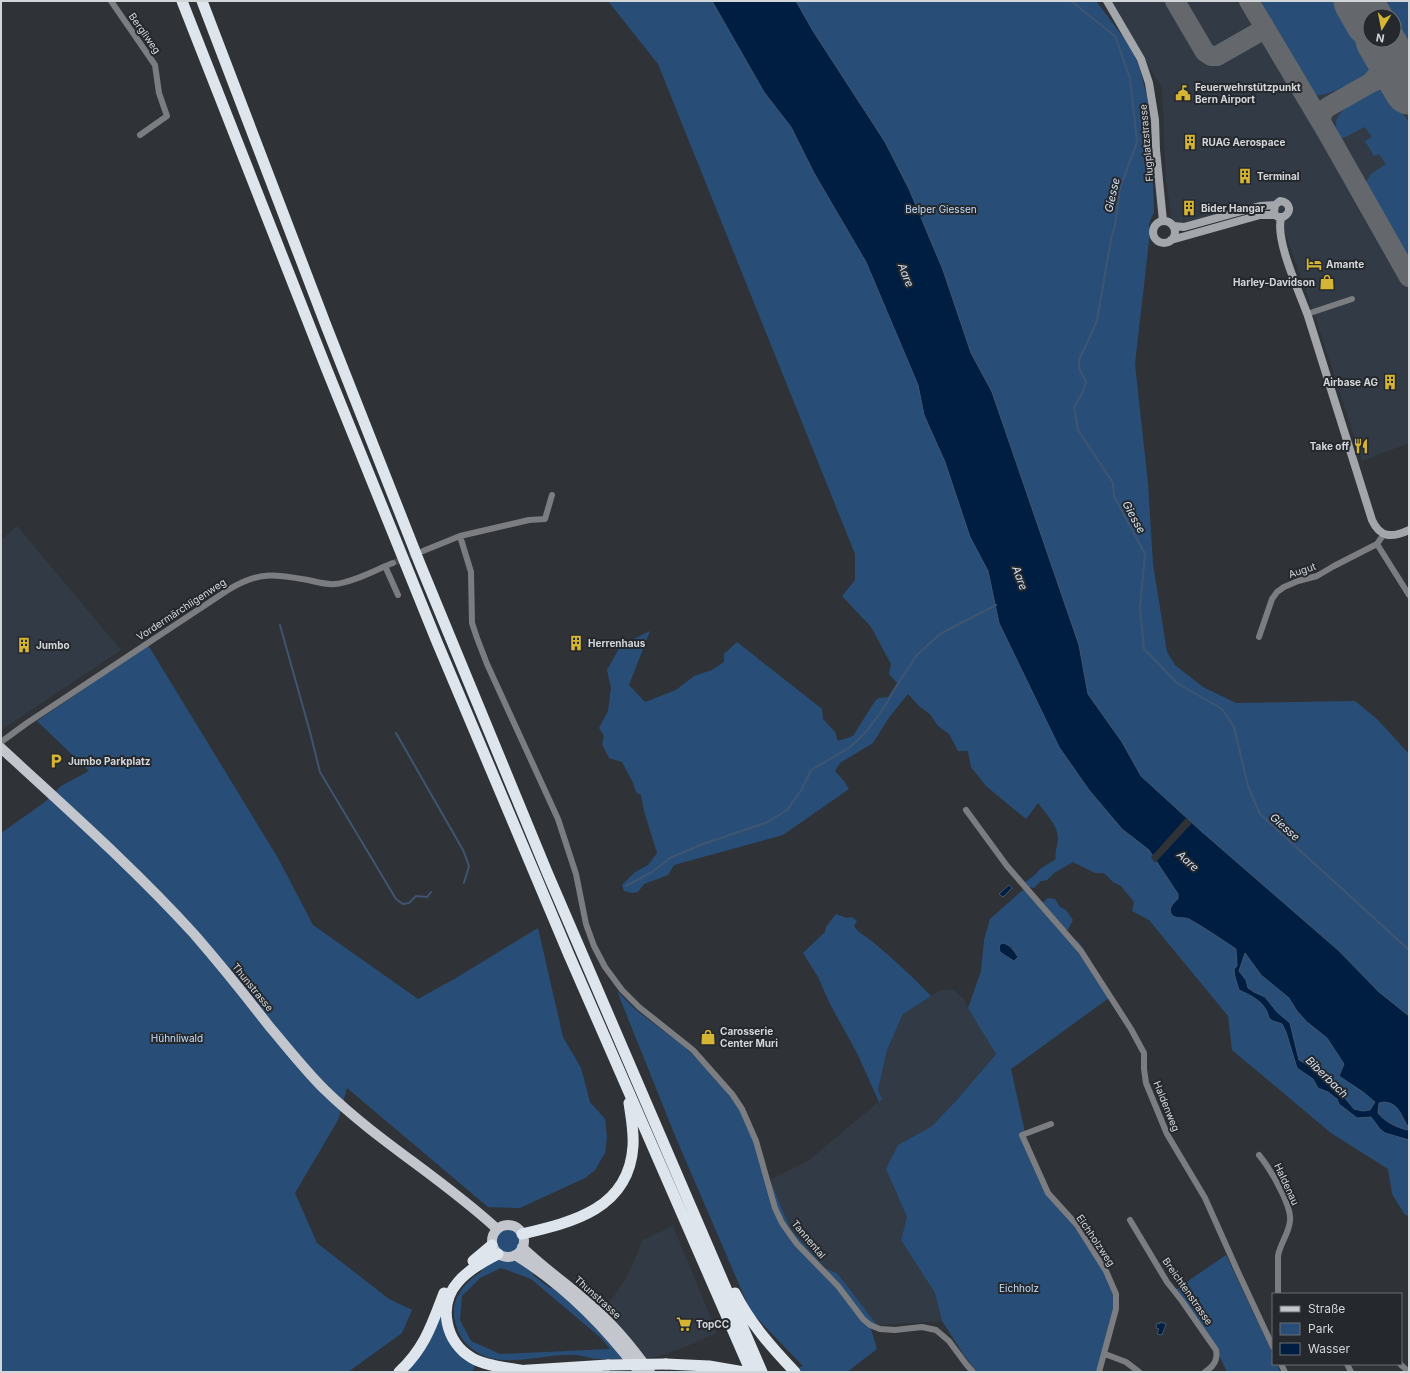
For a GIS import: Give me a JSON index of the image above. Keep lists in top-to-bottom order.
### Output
{
  "streets": {
    "main road": ["Thunstrasse"],
    "street": [
      "Bergliweg",
      "Flugplatzstrasse",
      "Augut",
      "Vordermärchligenweg",
      "Haldenweg",
      "Haldenau",
      "Tannental",
      "Eichholzweg",
      "Breichtenstrasse"
    ]
  },
  "water": ["Giesse", "Aare", "Biberbach"],
  "parks": ["Belper Giessen", "Hühnliwald", "Eichholz"],
  "places": {
    "public building": ["Feuerwehrstützpunkt Bern Airport"],
    "building": [
      "RUAG Aerospace",
      "Terminal",
      "Bider Hangar",
      "Airbase AG",
      "Herrenhaus",
      "Jumbo"
    ],
    "hotel": ["Amante"],
    "shop": ["Harley-Davidson", "Carosserie Center Muri"],
    "restaurant": ["Take off"],
    "parking": ["Jumbo Parkplatz"],
    "supermarket": ["TopCC"]
  },
  "legend": ["Straße", "Park", "Wasser"],
  "north": "bottom"
}
